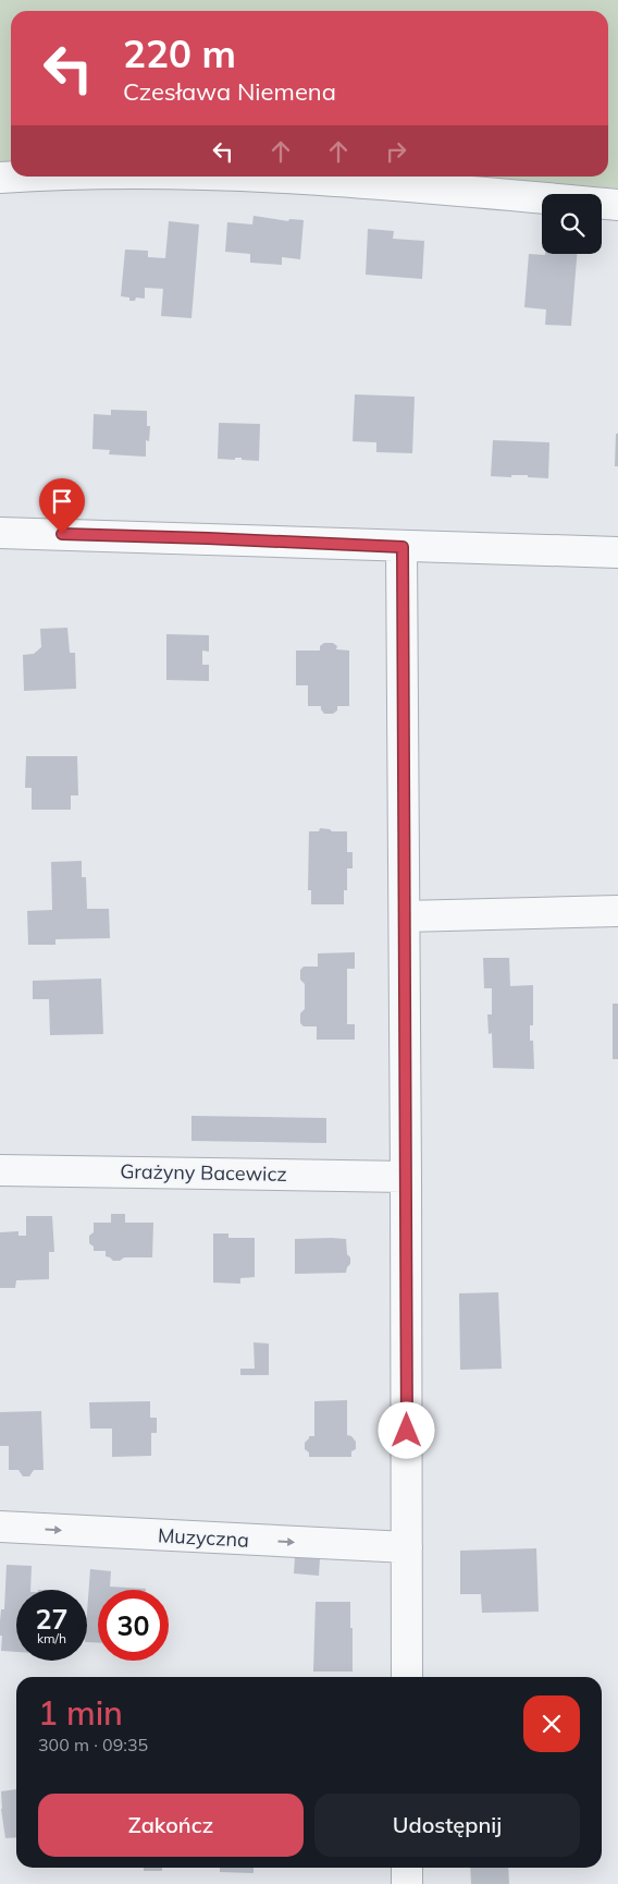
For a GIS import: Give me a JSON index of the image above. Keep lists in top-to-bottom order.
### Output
{
  "streets": {
    "street": ["Grażyny Bacewicz", "Muzyczna"]
  },
  "one_way": ["Muzyczna"],
  "page": {
    "turn": ["220 m", "Czesława Niemena"],
    "speed": "27 km/h",
    "limit": "30",
    "heading": ["1 min", "300 m · 09:35"],
    "buttons": ["Zakończ", "Udostępnij"]
  }
}
